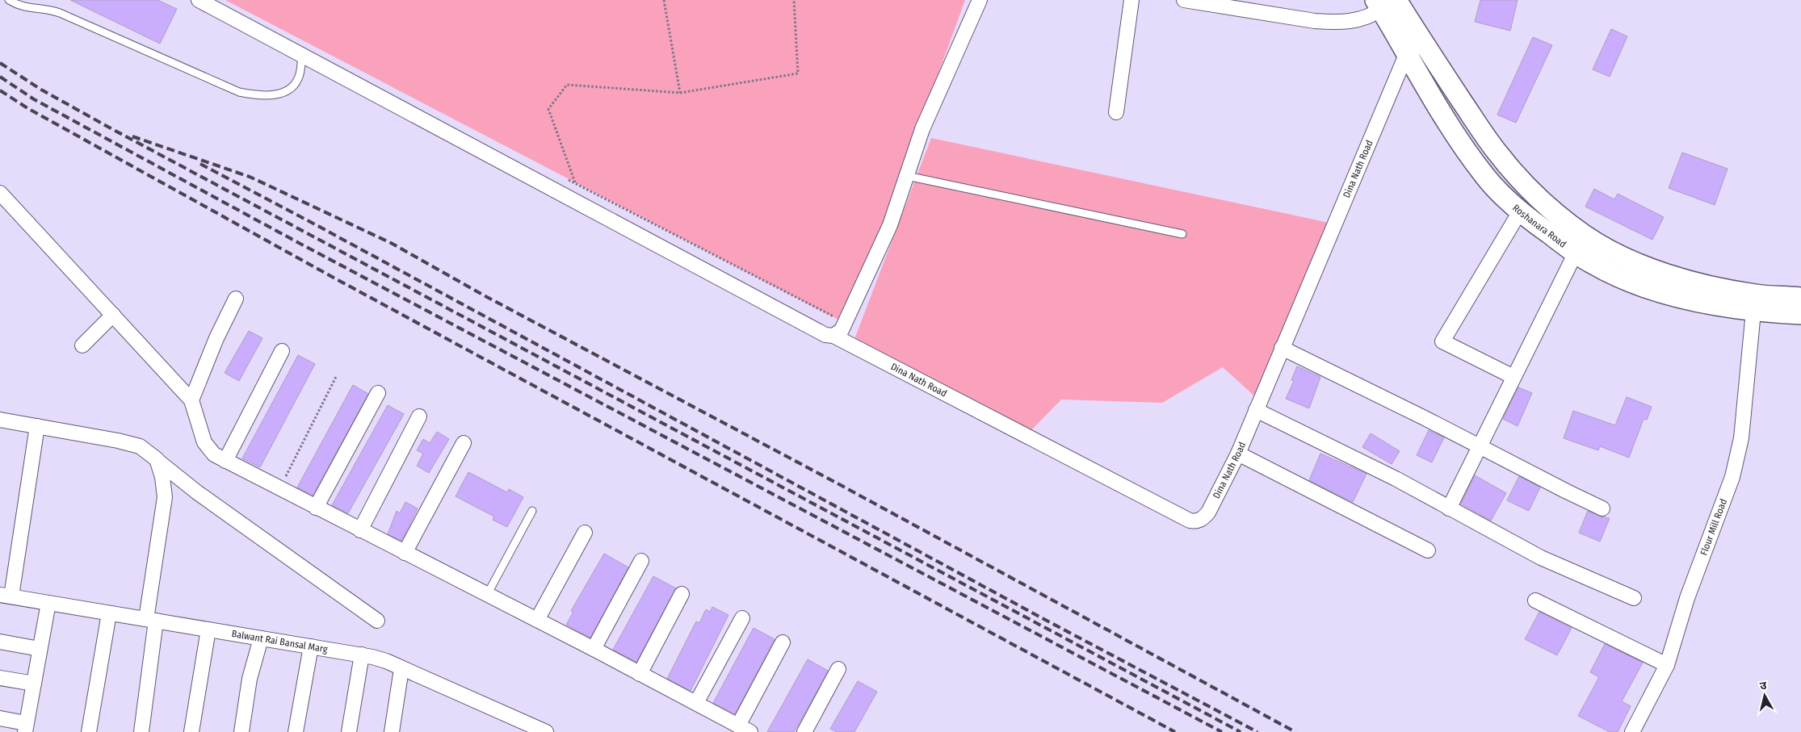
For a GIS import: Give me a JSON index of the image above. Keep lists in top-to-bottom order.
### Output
{
  "streets": {
    "street": [
      "Dina Nath Road",
      "Roshanara Road",
      "Flour Mill Road",
      "Balwant Rai Bansal Marg"
    ]
  },
  "crossings": [
    ["Dina Nath Road", "Roshanara Road"],
    ["Roshanara Road", "Flour Mill Road"]
  ],
  "north": "top"
}
